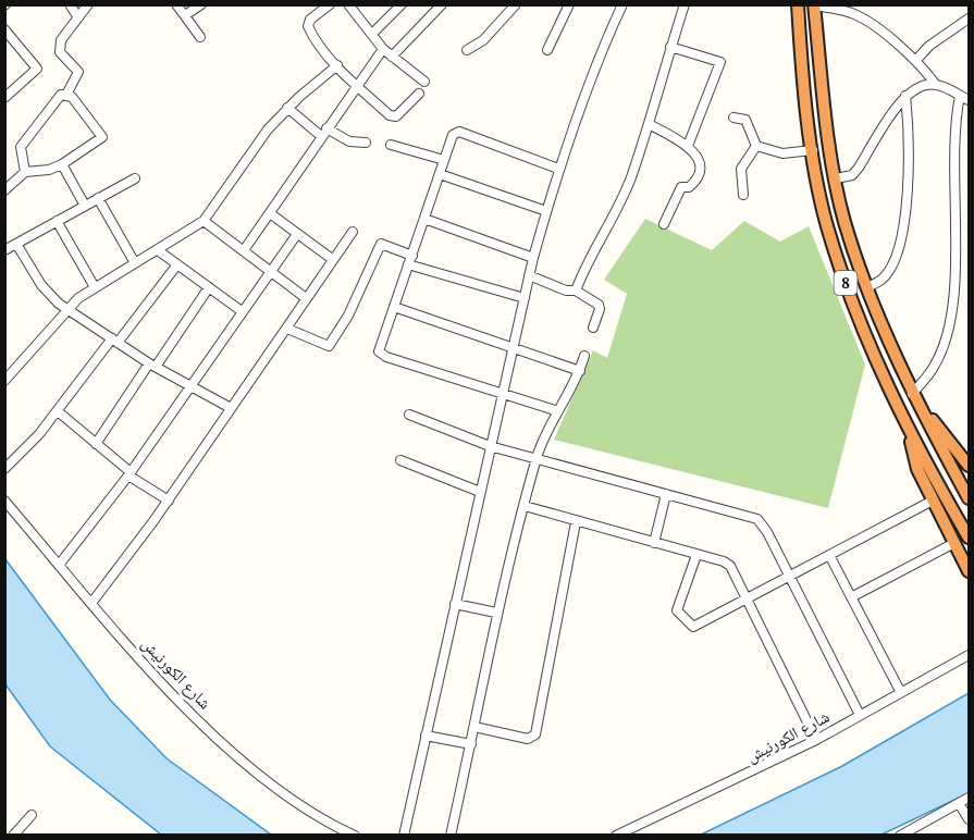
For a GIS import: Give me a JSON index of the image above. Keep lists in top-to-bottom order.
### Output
{
  "streets": {
    "highway": ["8"],
    "street": ["شارع الكورنيش"]
  }
}
